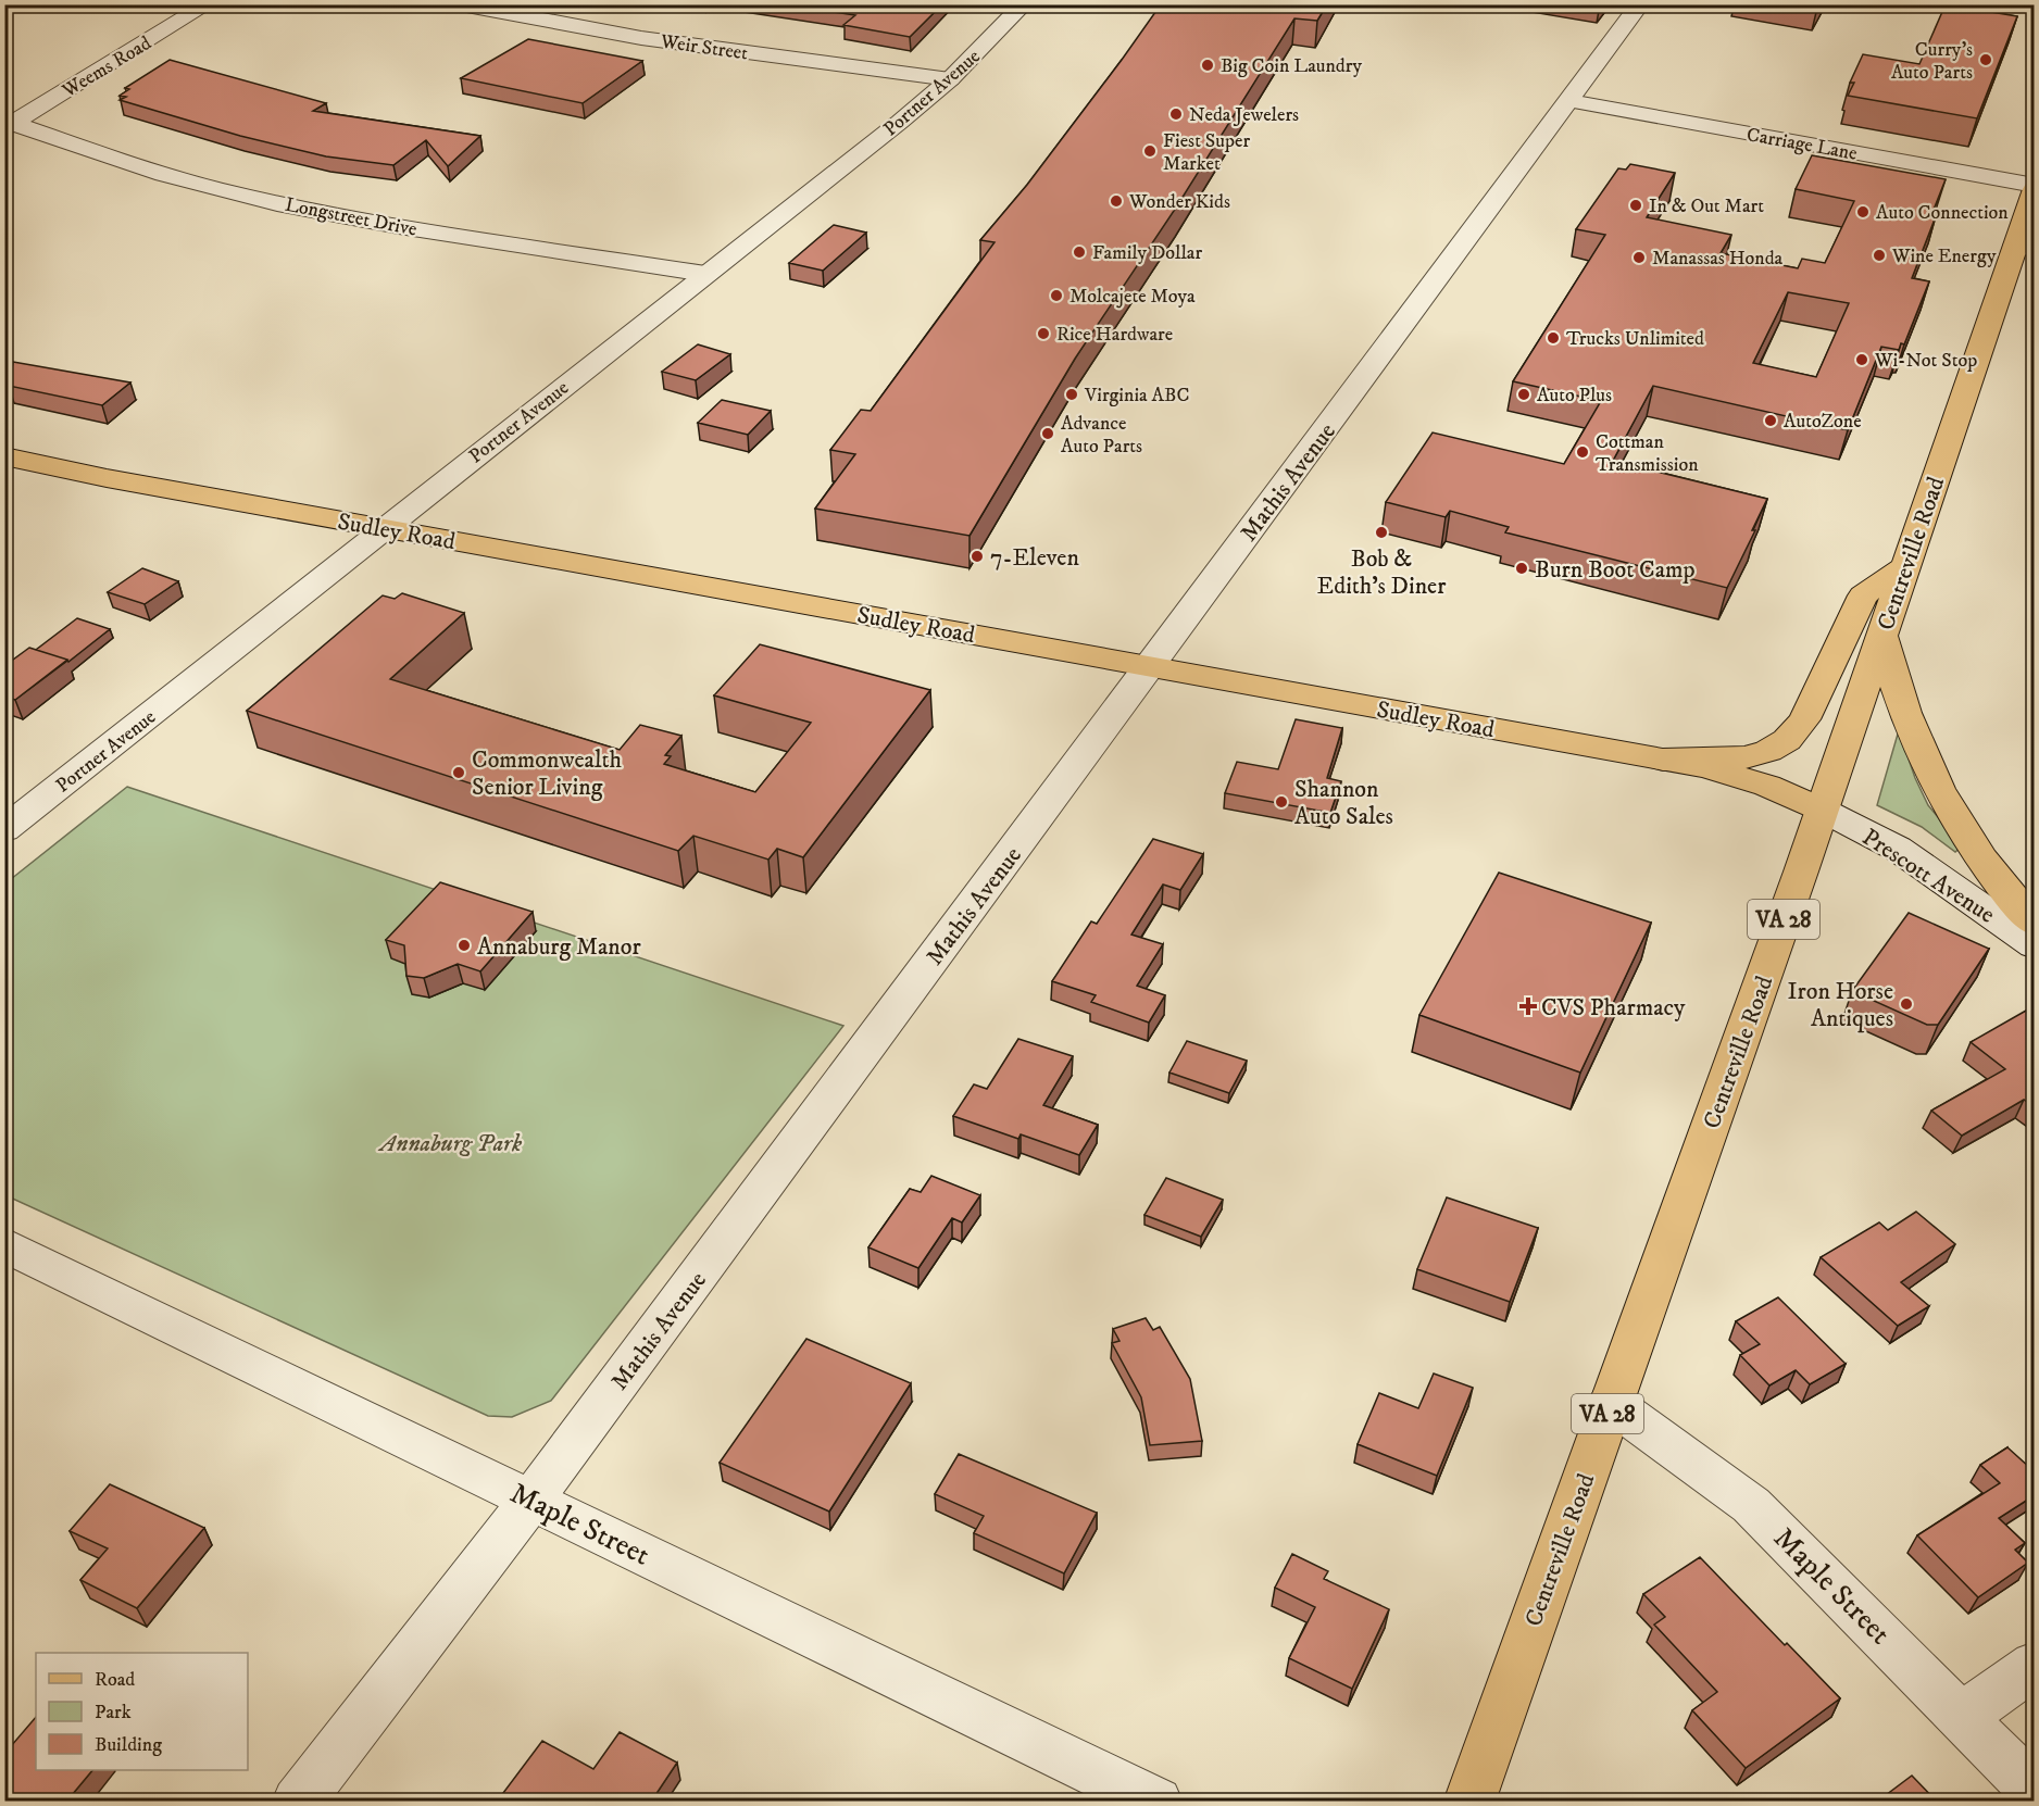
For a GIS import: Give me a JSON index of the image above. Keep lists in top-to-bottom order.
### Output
{
  "streets": {
    "main road": ["Sudley Road", "Centreville Road", "VA 28"],
    "street": [
      "Weir Street",
      "Weems Road",
      "Portner Avenue",
      "Carriage Lane",
      "Longstreet Drive",
      "Mathis Avenue",
      "Prescott Avenue",
      "Maple Street"
    ]
  },
  "crossings": [
    ["Weir Street", "Portner Avenue"],
    ["Weems Road", "Longstreet Drive"],
    ["Portner Avenue", "Longstreet Drive"],
    ["Portner Avenue", "Sudley Road"],
    ["Carriage Lane", "Mathis Avenue"],
    ["Carriage Lane", "Centreville Road"],
    ["Mathis Avenue", "Sudley Road"],
    ["Mathis Avenue", "Maple Street"],
    ["Sudley Road", "Centreville Road"],
    ["Sudley Road", "Prescott Avenue"],
    ["Centreville Road", "Prescott Avenue"],
    ["Centreville Road", "Maple Street"]
  ],
  "parks": ["Annaburg Park"],
  "places": {
    "other": [
      "Curry's Auto Parts",
      "Big Coin Laundry",
      "Neda Jewelers",
      "Fiest Super Market",
      "Wonder Kids",
      "In & Out Mart",
      "Auto Connection",
      "Family Dollar",
      "Wine Energy",
      "Manassas Honda",
      "Molcajete Moya",
      "Rice Hardware",
      "Trucks Unlimited",
      "Wi-Not Stop",
      "Virginia ABC",
      "Auto Plus",
      "AutoZone",
      "Advance Auto Parts",
      "Cottman Transmission",
      "Bob & Edith's Diner",
      "7-Eleven",
      "Burn Boot Camp",
      "Commonwealth Senior Living",
      "Shannon Auto Sales",
      "Annaburg Manor",
      "Iron Horse Antiques"
    ],
    "health": ["CVS Pharmacy"]
  },
  "legend": ["Road", "Park", "Building"]
}
